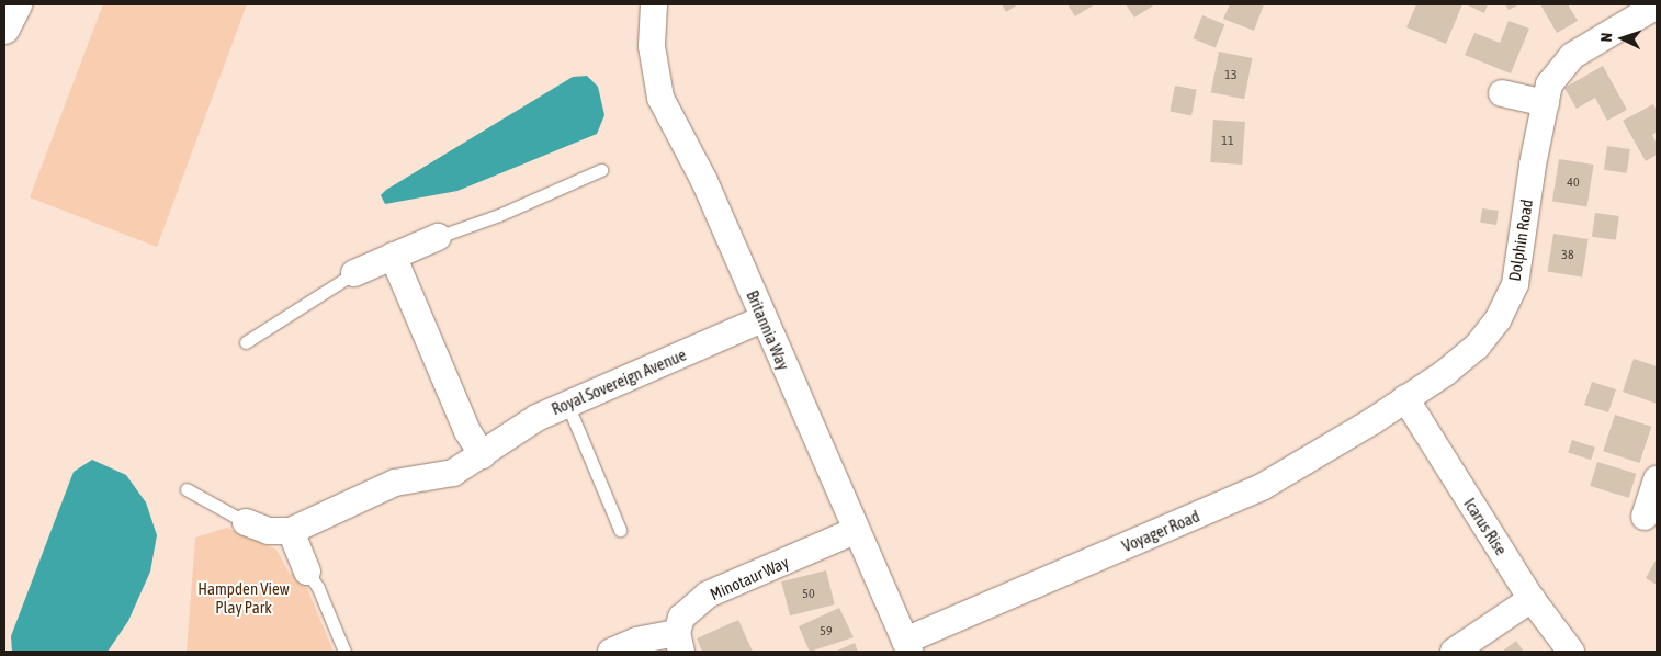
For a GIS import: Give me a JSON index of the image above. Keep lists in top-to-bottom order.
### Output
{
  "streets": {
    "street": [
      "Dolphin Road",
      "Britannia Way",
      "Royal Sovereign Avenue",
      "Icarus Rise",
      "Voyager Road",
      "Minotaur Way"
    ]
  },
  "crossings": [
    ["Dolphin Road", "Icarus Rise"],
    ["Dolphin Road", "Voyager Road"],
    ["Britannia Way", "Royal Sovereign Avenue"],
    ["Britannia Way", "Voyager Road"],
    ["Britannia Way", "Minotaur Way"],
    ["Icarus Rise", "Voyager Road"]
  ],
  "parks": ["Hampden View Play Park"],
  "house_numbers": [
    "13",
    "11",
    "40",
    "38",
    "50",
    "59"
  ],
  "north": "left"
}
